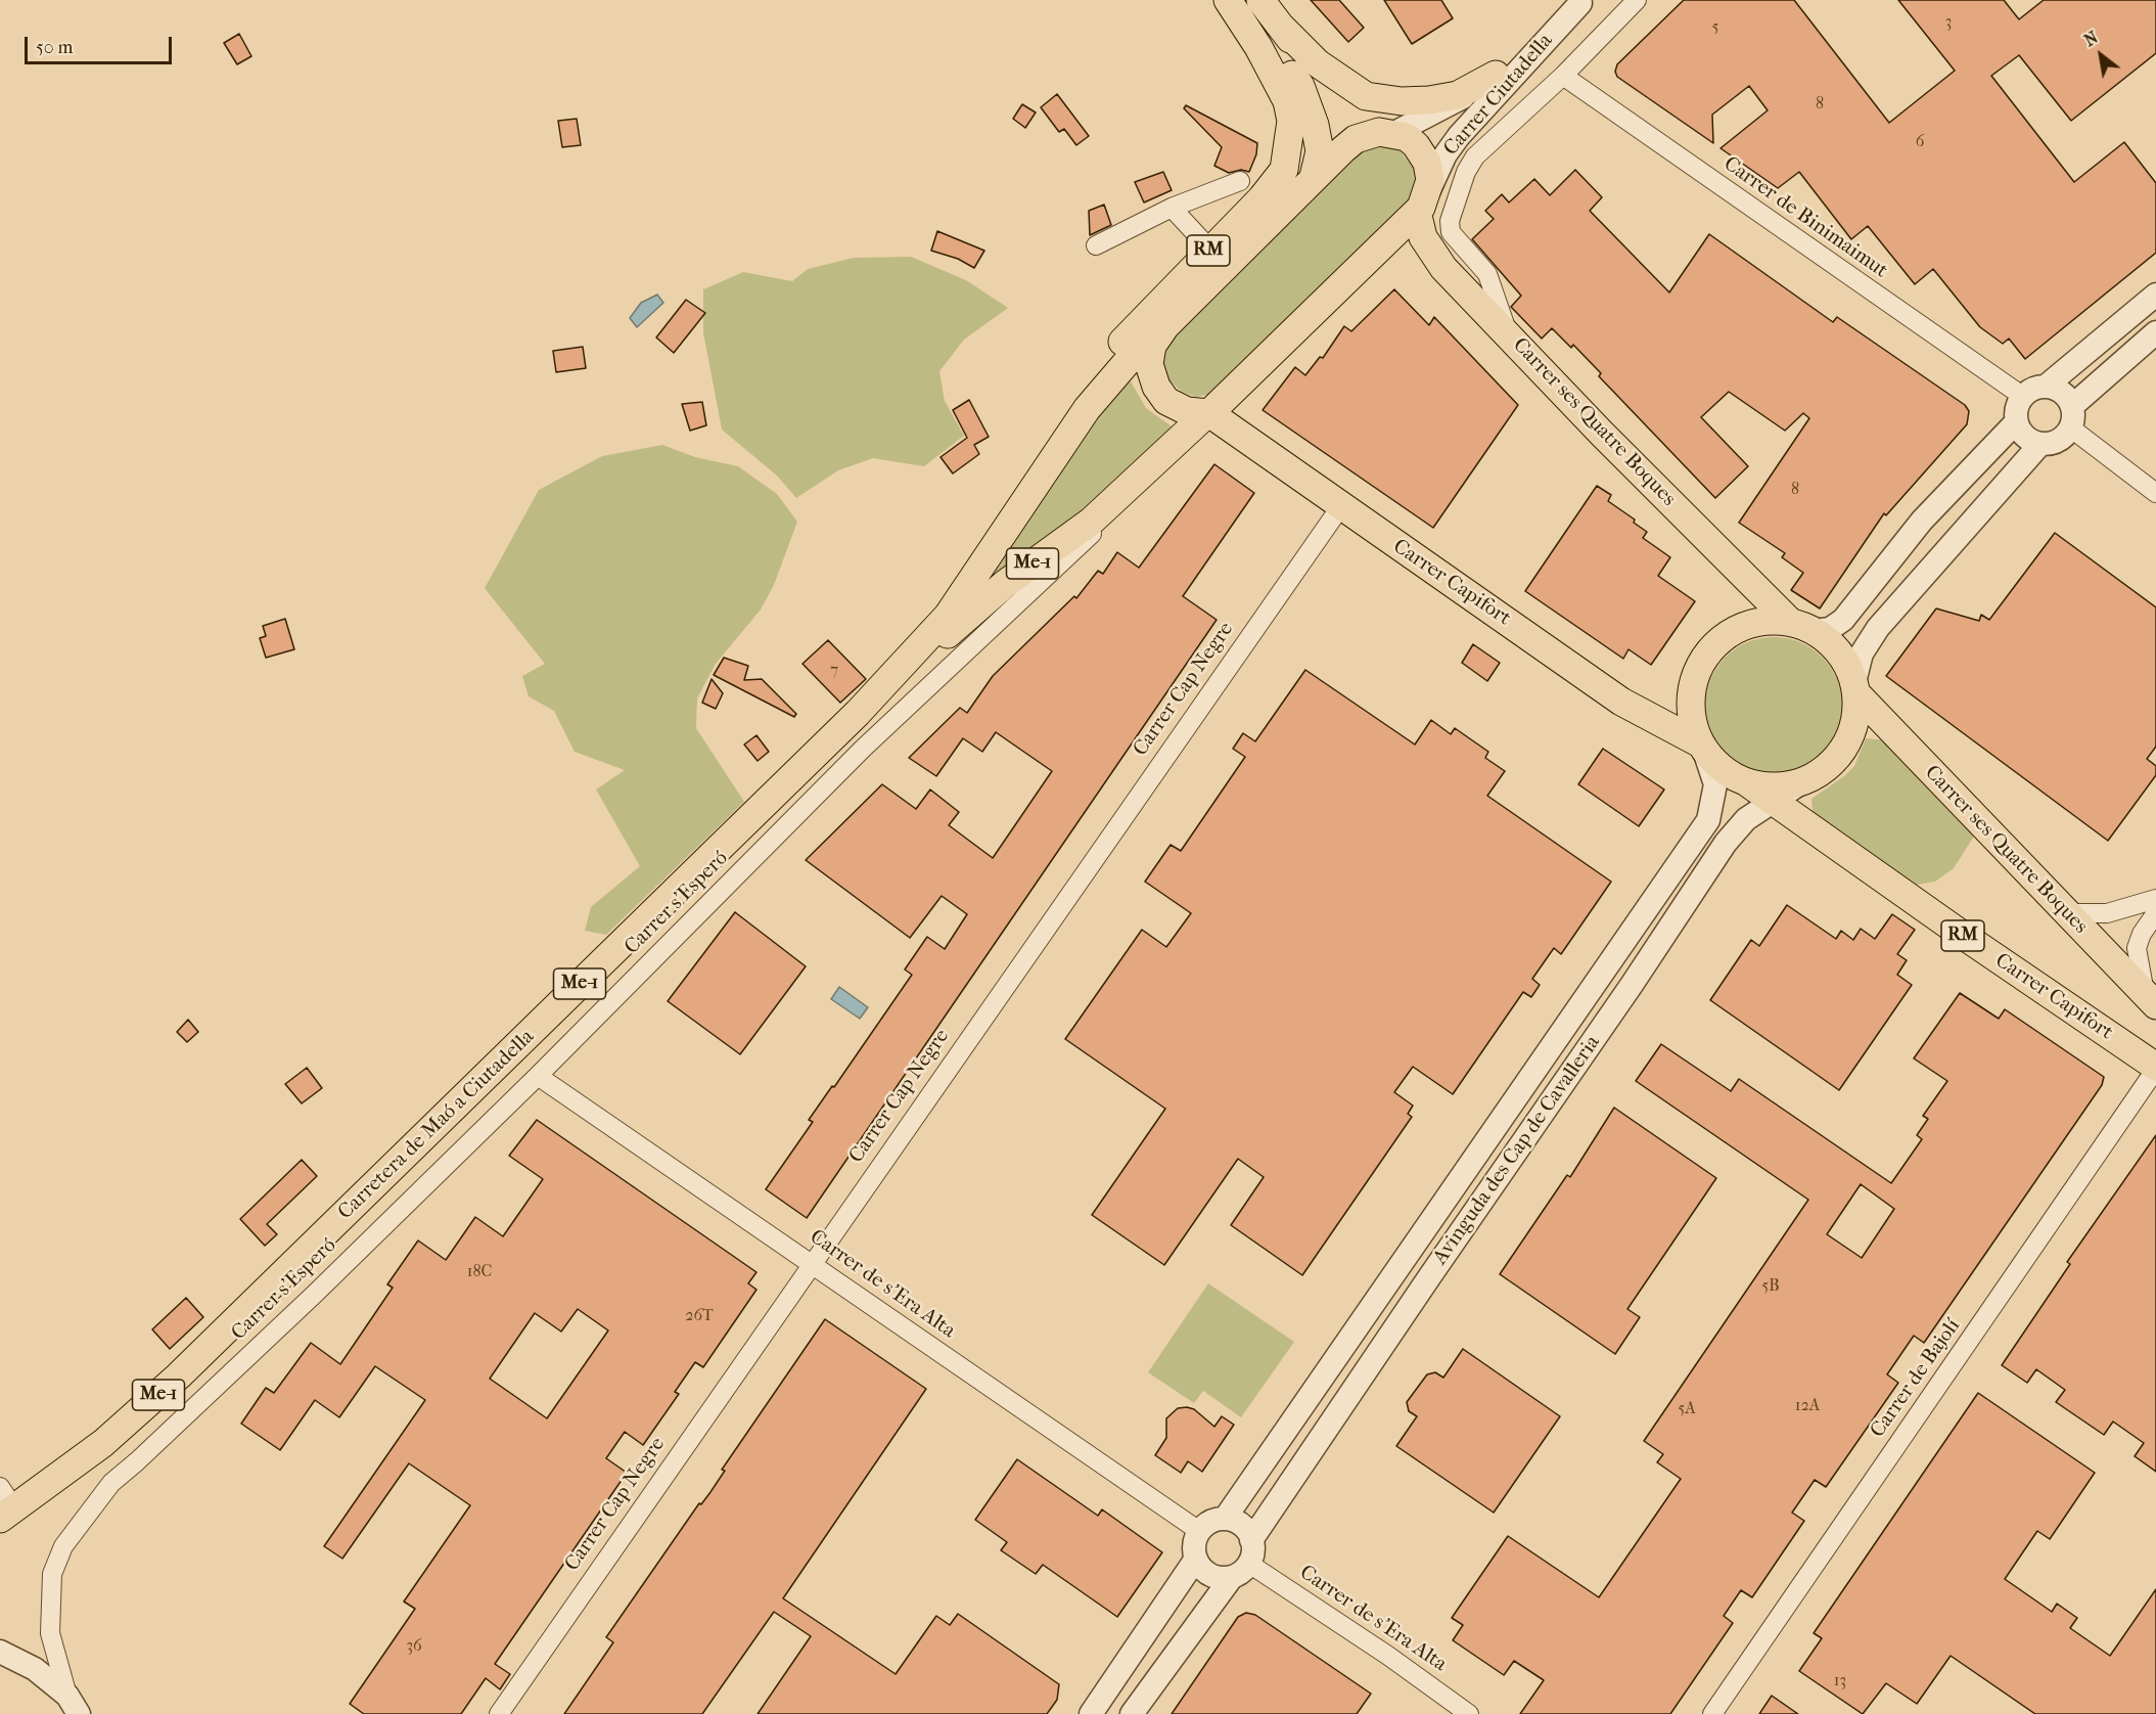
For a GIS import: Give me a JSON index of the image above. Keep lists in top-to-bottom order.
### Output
{
  "streets": {
    "main road": [
      "RM",
      "Carrer ses Quatre Boques",
      "Me-1",
      "Carrer Capifort",
      "Carretera de Maó a Ciutadella"
    ],
    "street": [
      "Carrer Ciutadella",
      "Carrer de Binimaimut",
      "Carrer Cap Negre",
      "Carrer s'Esperó",
      "Avinguda des Cap de Cavalleria",
      "Carrer de s'Era Alta",
      "Carrer de Bajolí"
    ]
  },
  "crossings": [
    ["Carrer Ciutadella", "RM"],
    ["Carrer Ciutadella", "Carrer ses Quatre Boques"],
    ["Carrer Ciutadella", "Carretera de Maó a Ciutadella"],
    ["RM", "Carrer ses Quatre Boques"],
    ["RM", "Carrer Capifort"],
    ["RM", "Carretera de Maó a Ciutadella"],
    ["RM", "Avinguda des Cap de Cavalleria"],
    ["Carrer ses Quatre Boques", "Carrer Capifort"],
    ["Carrer ses Quatre Boques", "Carretera de Maó a Ciutadella"],
    ["Carrer ses Quatre Boques", "Avinguda des Cap de Cavalleria"],
    ["Carrer Capifort", "Carrer Cap Negre"],
    ["Carrer Capifort", "Carretera de Maó a Ciutadella"],
    ["Carrer Capifort", "Avinguda des Cap de Cavalleria"],
    ["Carrer Capifort", "Carrer de Bajolí"],
    ["Carrer Cap Negre", "Carrer de s'Era Alta"],
    ["Carrer s'Esperó", "Carretera de Maó a Ciutadella"],
    ["Carrer s'Esperó", "Carrer de s'Era Alta"],
    ["Avinguda des Cap de Cavalleria", "Carrer de s'Era Alta"]
  ],
  "house_numbers": [
    "3",
    "5",
    "8",
    "6",
    "8",
    "7",
    "18C",
    "5B",
    "26T",
    "12A",
    "5A",
    "36",
    "13"
  ],
  "scale_bar": "50 m",
  "north": "top left"
}
